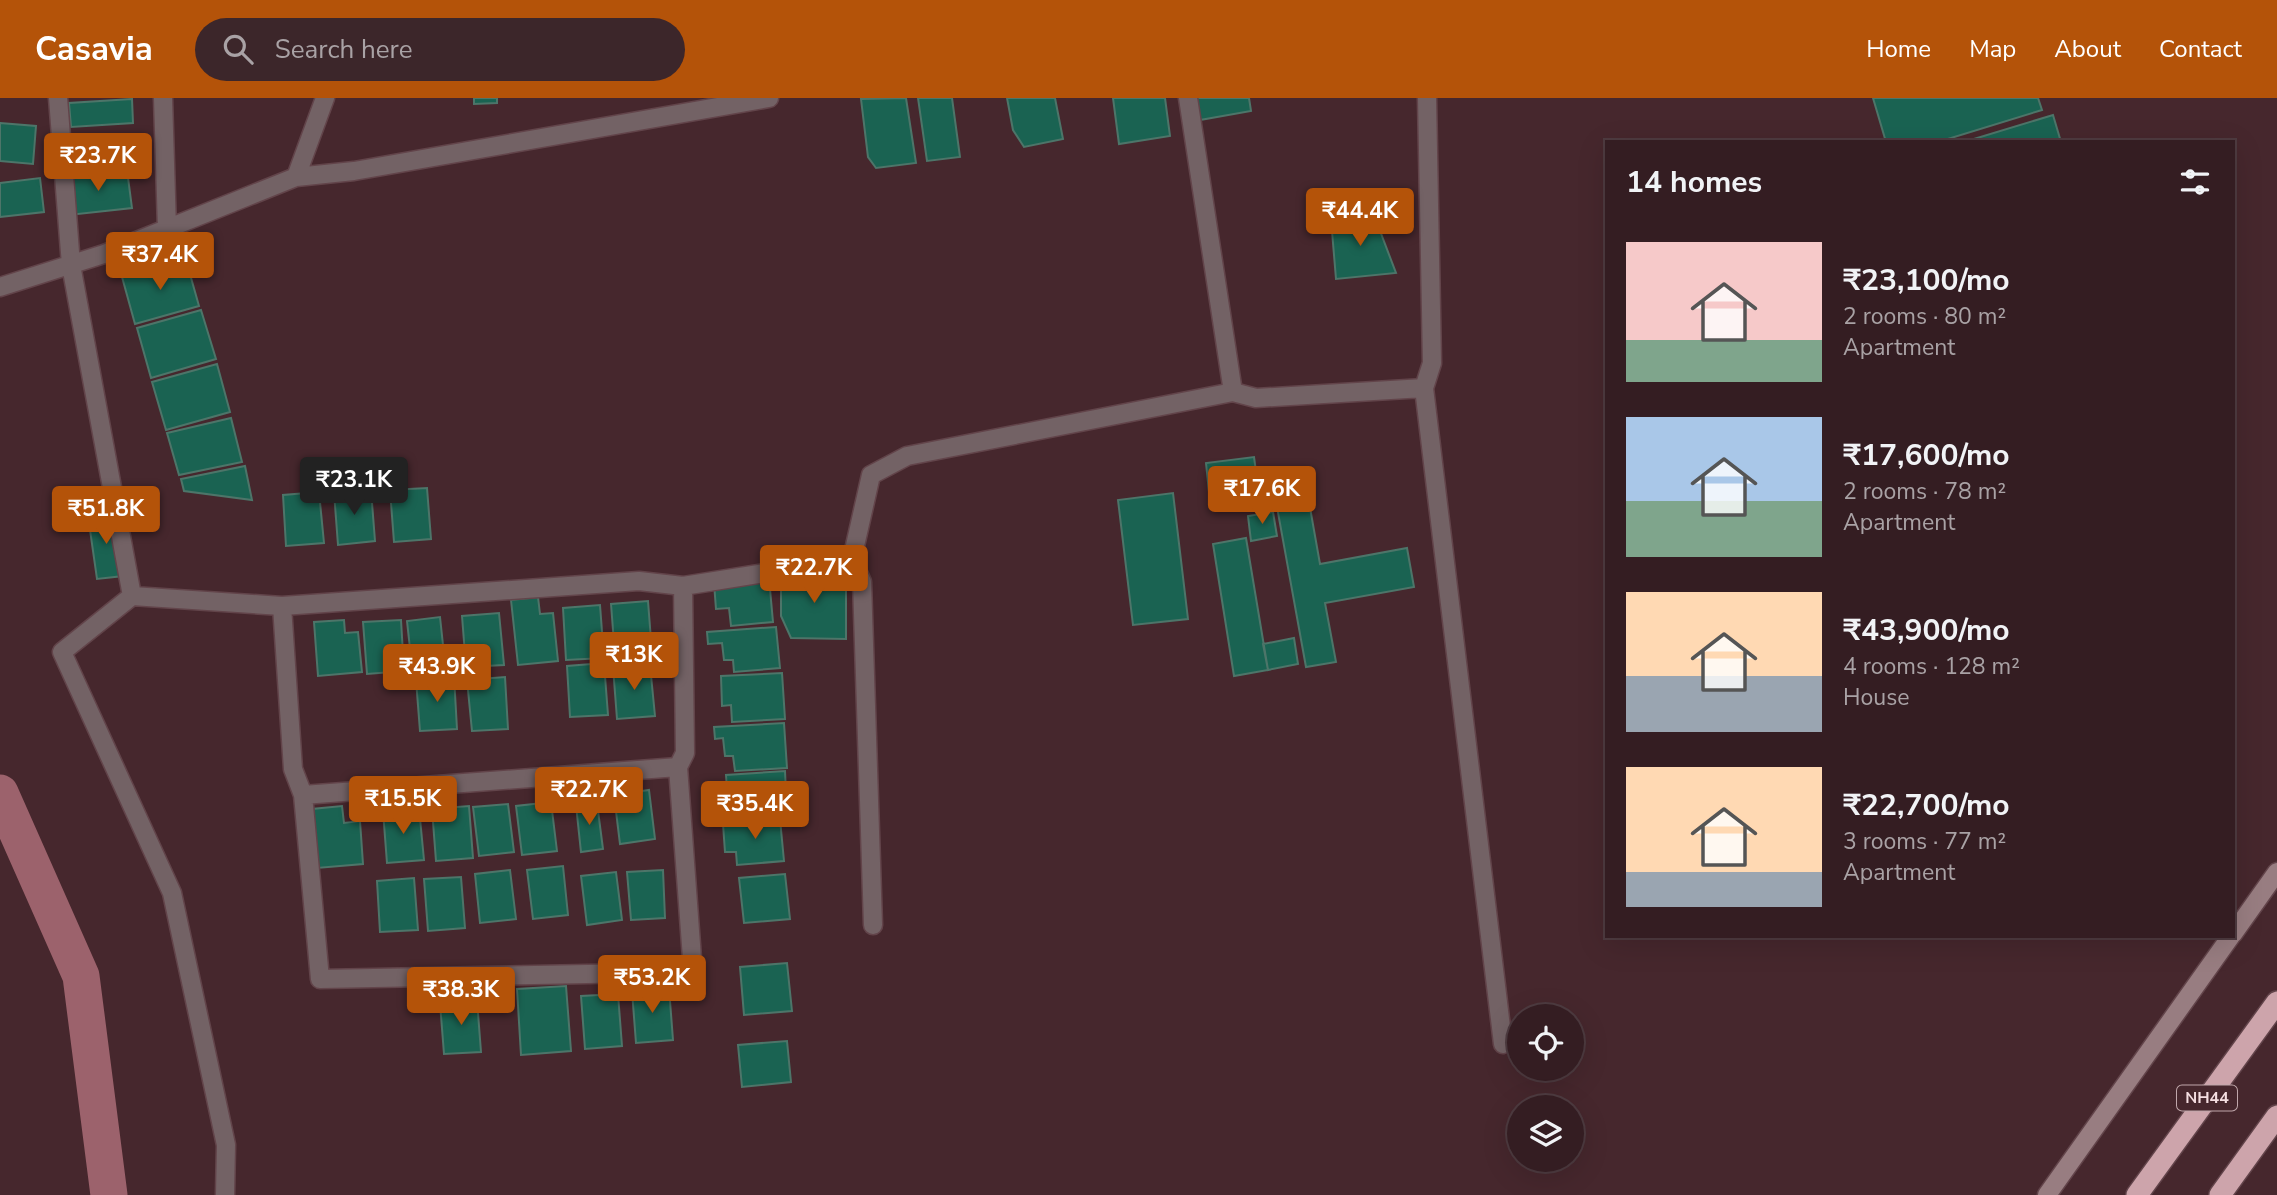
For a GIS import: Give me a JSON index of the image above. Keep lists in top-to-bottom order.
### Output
{
  "streets": {
    "highway": ["NH44"]
  },
  "page": {
    "header": "Casavia",
    "search": "Search here",
    "nav": [
      "Home",
      "Map",
      "About",
      "Contact"
    ],
    "price": [
      "₹23.7K",
      "₹44.4K",
      "₹37.4K",
      "₹23.1K",
      "₹17.6K",
      "₹51.8K",
      "₹22.7K",
      "₹13K",
      "₹43.9K",
      "₹22.7K",
      "₹15.5K",
      "₹35.4K",
      "₹53.2K",
      "₹38.3K"
    ],
    "heading": "14 homes",
    "list": [
      {
        "name": "₹23,100/mo",
        "note": "2 rooms · 80 m² · Apartment"
      },
      {
        "name": "₹17,600/mo",
        "note": "2 rooms · 78 m² · Apartment"
      },
      {
        "name": "₹43,900/mo",
        "note": "4 rooms · 128 m² · House"
      },
      {
        "name": "₹22,700/mo",
        "note": "3 rooms · 77 m² · Apartment"
      }
    ]
  }
}
